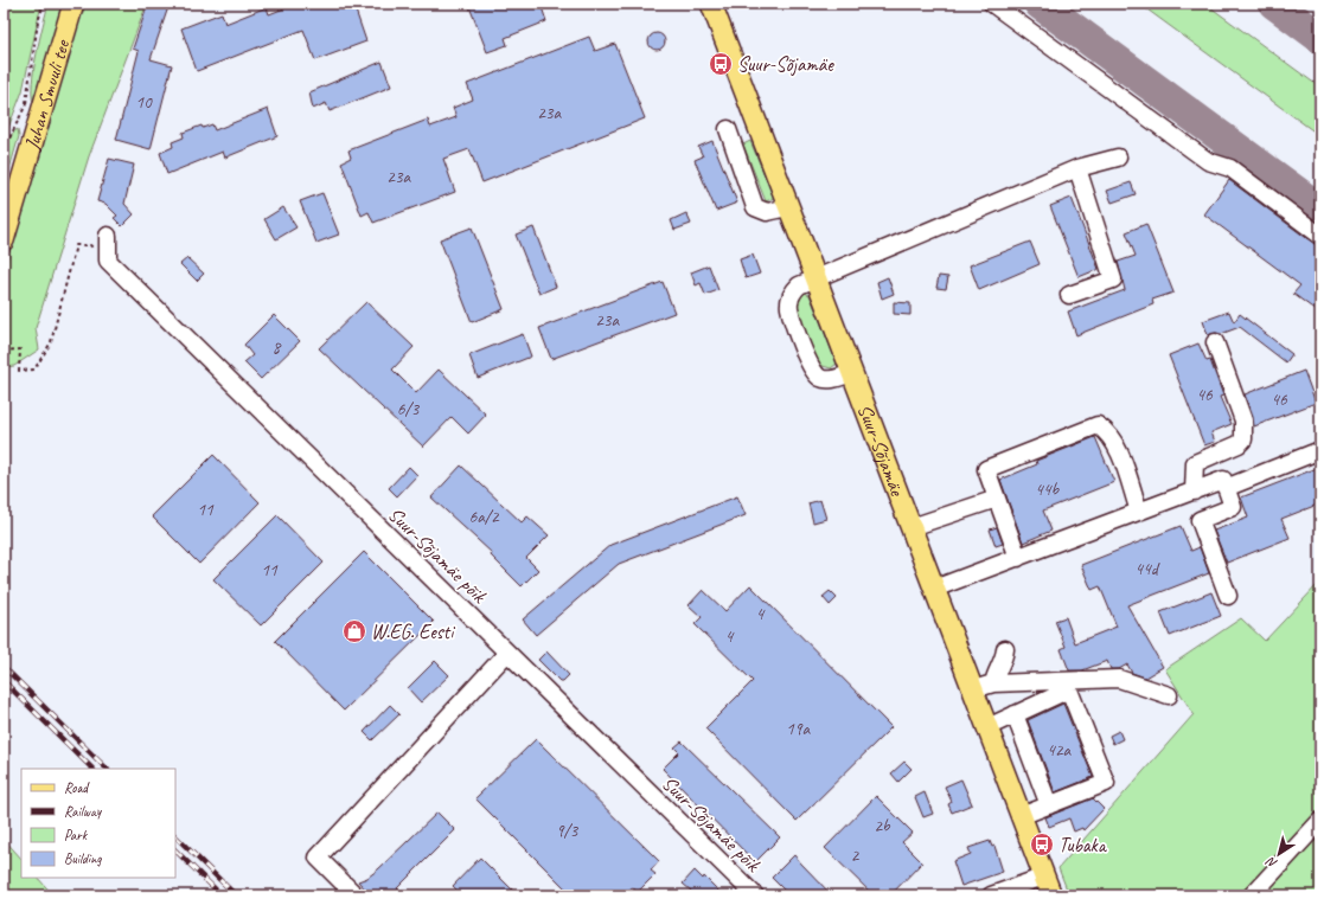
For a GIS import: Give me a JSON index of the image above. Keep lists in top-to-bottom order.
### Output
{
  "streets": {
    "main road": ["Juhan Smuuli tee", "Suur-Sõjamäe"],
    "street": ["Suur-Sõjamäe põik"]
  },
  "places": {
    "bus stop": ["Suur-Sõjamäe", "Tubaka"],
    "shop": ["W.EG. Eesti"]
  },
  "house_numbers": [
    "10",
    "23a",
    "23a",
    "23a",
    "8",
    "46",
    "46",
    "6/3",
    "44b",
    "11",
    "6a/2",
    "44d",
    "11",
    "4",
    "4",
    "19a",
    "42a",
    "2b",
    "9/3",
    "2"
  ],
  "legend": [
    "Road",
    "Railway",
    "Park",
    "Building"
  ],
  "north": "bottom left"
}
